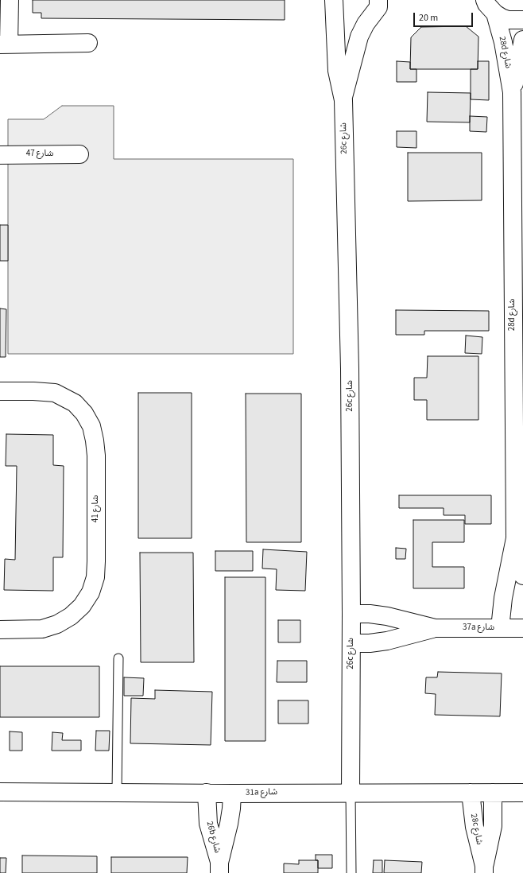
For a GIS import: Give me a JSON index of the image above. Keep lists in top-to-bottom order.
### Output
{
  "streets": {
    "street": [
      "28d شارع",
      "26c شارع",
      "شارع 47",
      "شارع 41",
      "37a شارع",
      "31a شارع",
      "28c شارع",
      "26b شارع"
    ]
  },
  "crossings": [
    ["26c شارع", "31a شارع"],
    ["31a شارع", "28c شارع"],
    ["31a شارع", "26b شارع"]
  ],
  "scale_bar": "20 m"
}
